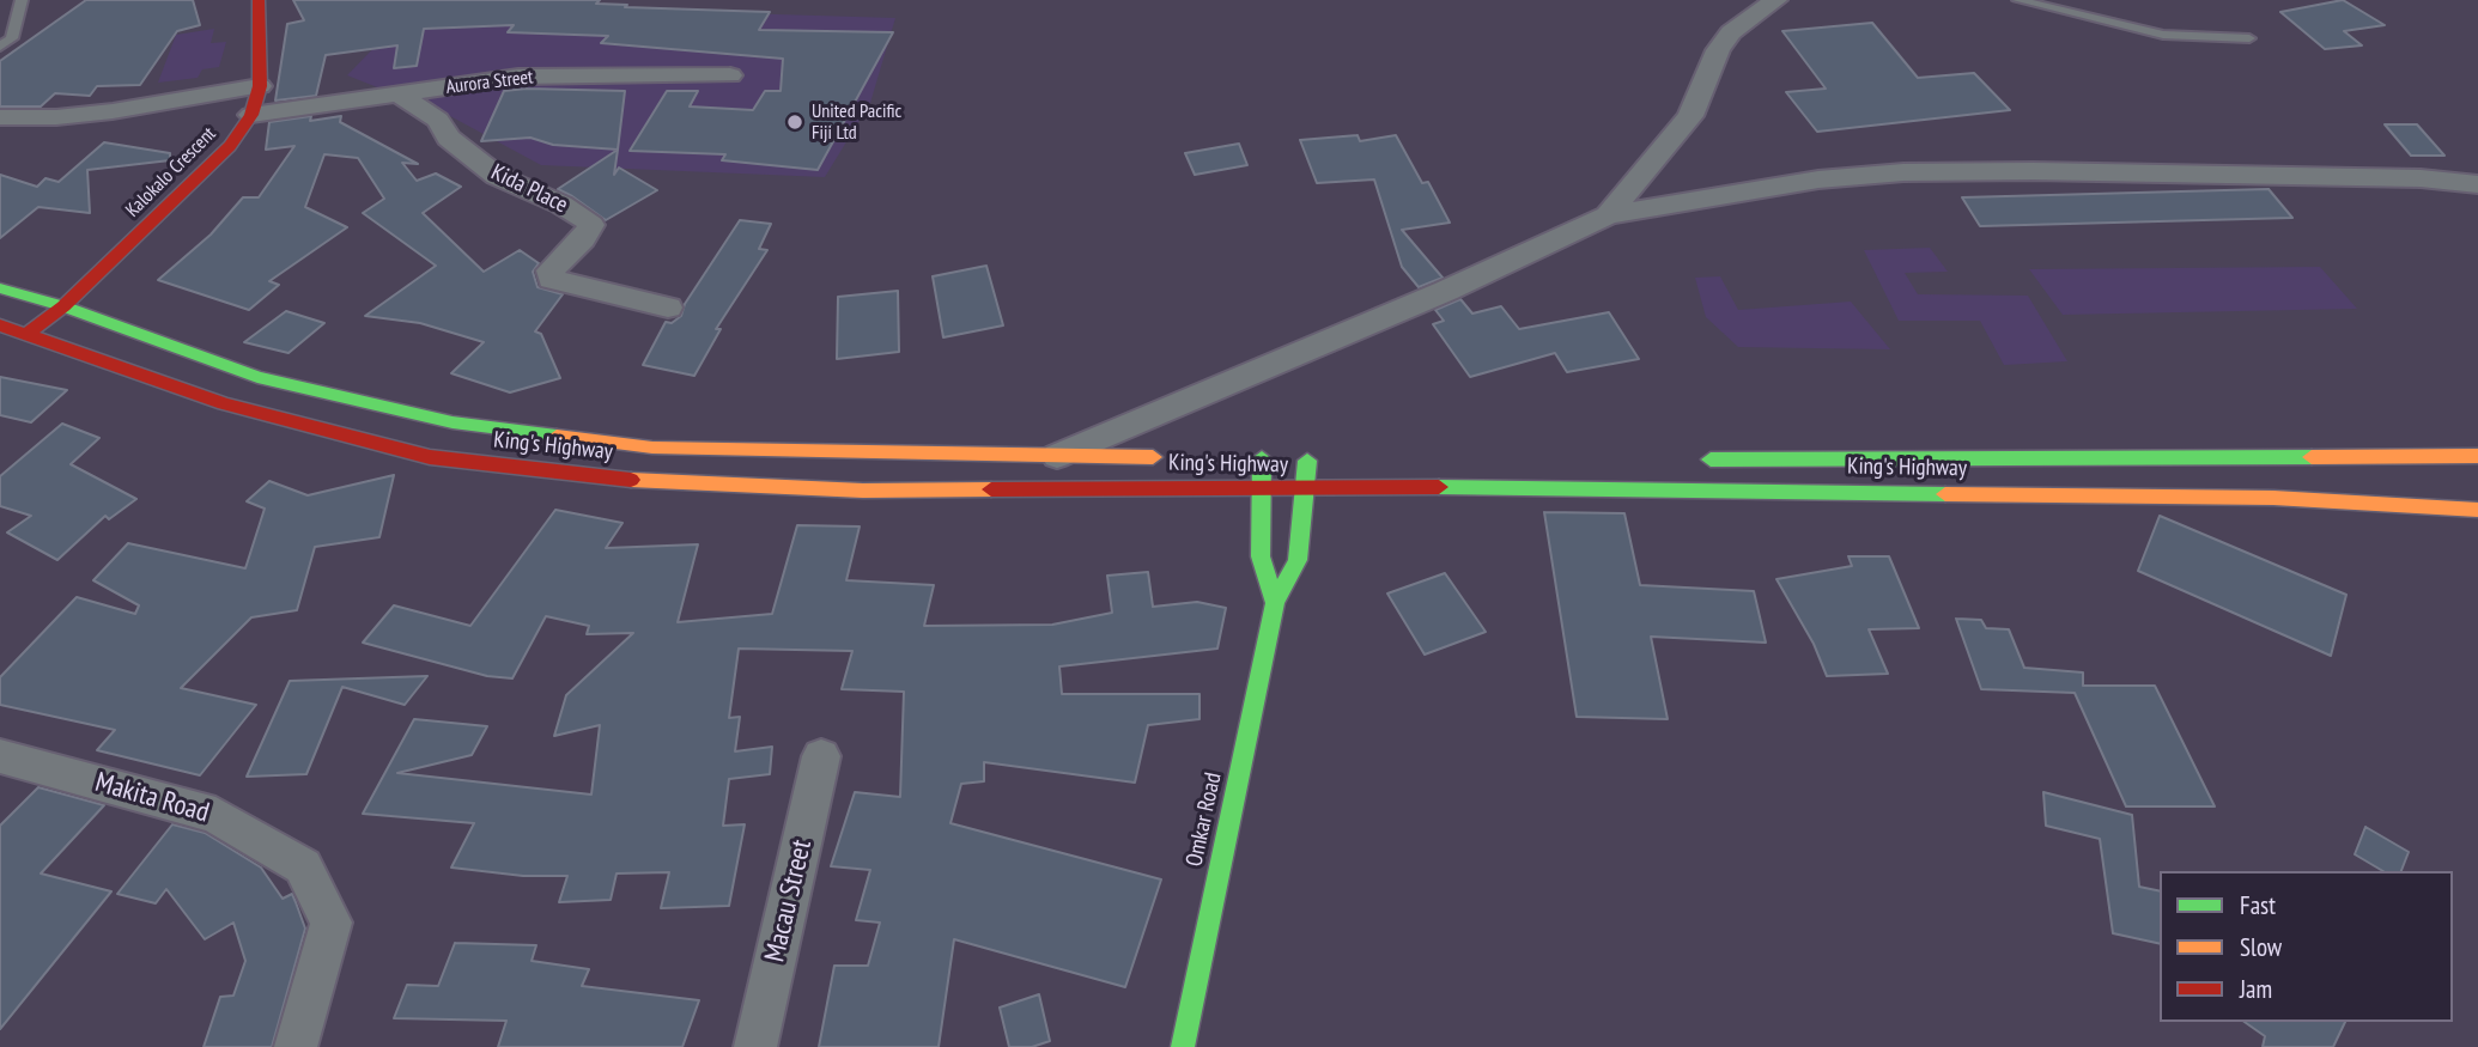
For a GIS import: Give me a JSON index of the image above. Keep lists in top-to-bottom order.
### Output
{
  "streets": {
    "main road": ["Kalokalo Crescent", "King's Highway", "Omkar Road"],
    "street": [
      "Aurora Street",
      "Kida Place",
      "Makita Road",
      "Macau Street"
    ]
  },
  "crossings": [
    ["Aurora Street", "Kalokalo Crescent"],
    ["Aurora Street", "Kida Place"],
    ["Kalokalo Crescent", "King's Highway"],
    ["King's Highway", "Omkar Road"]
  ],
  "places": ["United Pacific Fiji Ltd"],
  "legend": ["Fast", "Slow", "Jam"]
}
